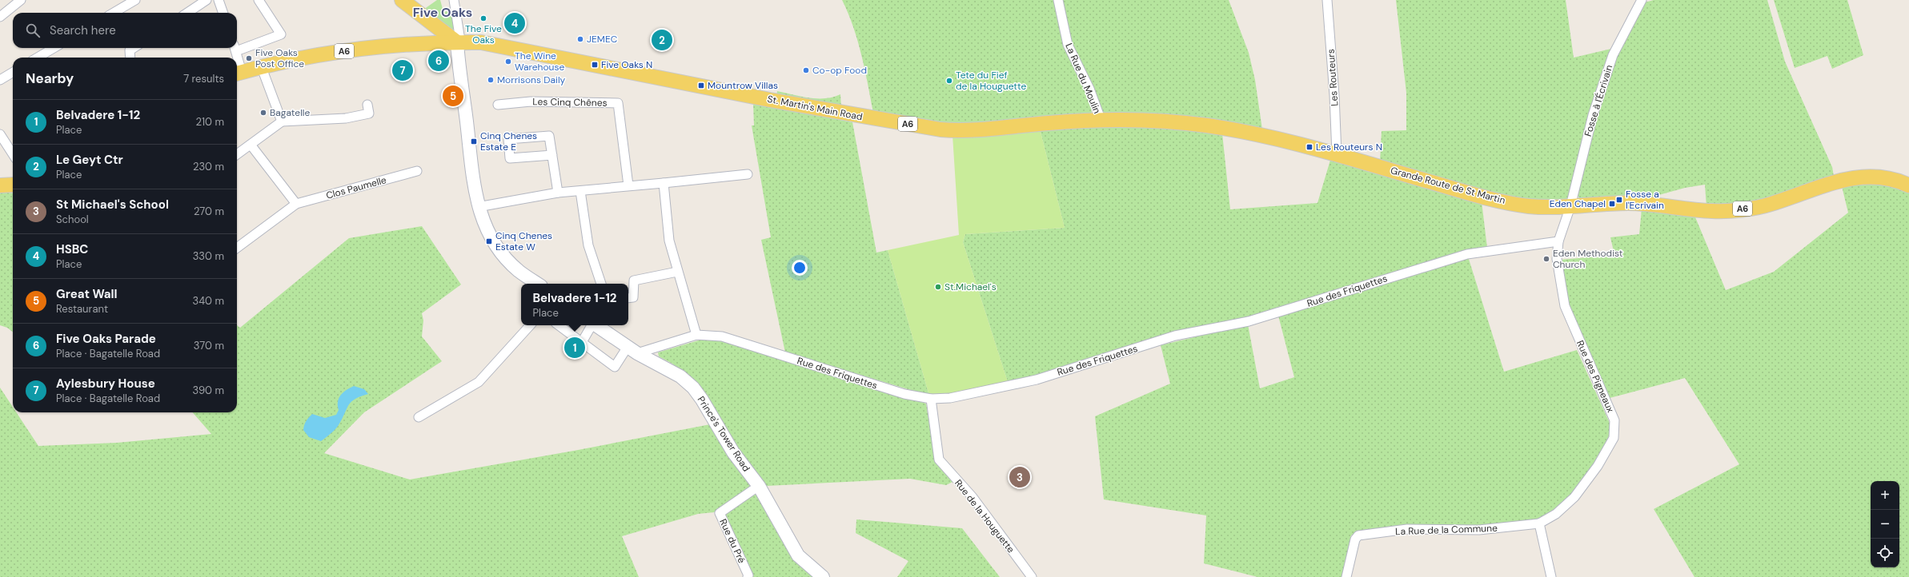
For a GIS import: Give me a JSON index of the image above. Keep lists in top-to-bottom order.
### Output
{
  "streets": {
    "main road": [
      "A6",
      "St. Martin's Main Road",
      "Grande Route de St Martin",
      "Prince's Tower Road"
    ],
    "street": [
      "Les Routeurs",
      "La Rue du Moulin",
      "Fosse à l'Écrivain",
      "Les Cinq Chênes",
      "Clos Paumelle",
      "Rue des Friquettes",
      "Rue des Pigneaux",
      "Rue de la Houguette",
      "La Rue de la Commune",
      "Rue du Pré"
    ]
  },
  "crossings": [
    ["A6", "St. Martin's Main Road"],
    ["Les Routeurs", "Grande Route de St Martin"],
    ["La Rue du Moulin", "St. Martin's Main Road"],
    ["La Rue du Moulin", "Grande Route de St Martin"],
    ["Fosse à l'Écrivain", "Grande Route de St Martin"],
    ["Fosse à l'Écrivain", "Rue des Pigneaux"],
    ["St. Martin's Main Road", "Grande Route de St Martin"],
    ["Grande Route de St Martin", "Rue des Pigneaux"],
    ["Rue des Friquettes", "Rue des Pigneaux"],
    ["Rue des Friquettes", "Prince's Tower Road"],
    ["Rue des Friquettes", "Rue de la Houguette"],
    ["Rue des Pigneaux", "La Rue de la Commune"],
    ["Prince's Tower Road", "Rue du Pré"]
  ],
  "districts": ["Five Oaks"],
  "places": {
    "other": [
      "The Five Oaks",
      "JEMEC",
      "Five Oaks Post Office",
      "The Wine Warehouse",
      "Co-op Food",
      "Morrisons Daily",
      "Tete du Fief de la Houguette",
      "Bagatelle",
      "Eden Methodist Church",
      "St.Michael's"
    ],
    "transit": [
      "Five Oaks N",
      "Mountrow Villas",
      "Cinq Chenes Estate E",
      "Les Routeurs N",
      "Fosse a l'Ecrivain",
      "Eden Chapel",
      "Cinq Chenes Estate W"
    ]
  },
  "page": {
    "pins": [
      "4",
      "2",
      "6",
      "7",
      "5",
      "1",
      "3"
    ],
    "search": "Search here",
    "heading": ["Nearby", "7 results"],
    "list": [
      {
        "mark": "1",
        "name": "Belvadere 1-12",
        "note": "Place",
        "value": "210 m"
      },
      {
        "mark": "2",
        "name": "Le Geyt Ctr",
        "note": "Place",
        "value": "230 m"
      },
      {
        "mark": "3",
        "name": "St Michael's School",
        "note": "School",
        "value": "270 m"
      },
      {
        "mark": "4",
        "name": "HSBC",
        "note": "Place",
        "value": "330 m"
      },
      {
        "mark": "5",
        "name": "Great Wall",
        "note": "Restaurant",
        "value": "340 m"
      },
      {
        "mark": "6",
        "name": "Five Oaks Parade",
        "note": "Place · Bagatelle Road",
        "value": "370 m"
      },
      {
        "mark": "7",
        "name": "Aylesbury House",
        "note": "Place · Bagatelle Road",
        "value": "390 m"
      }
    ],
    "popup": ["Belvadere 1-12", "Place"],
    "map_buttons": ["+", "−"]
  }
}
